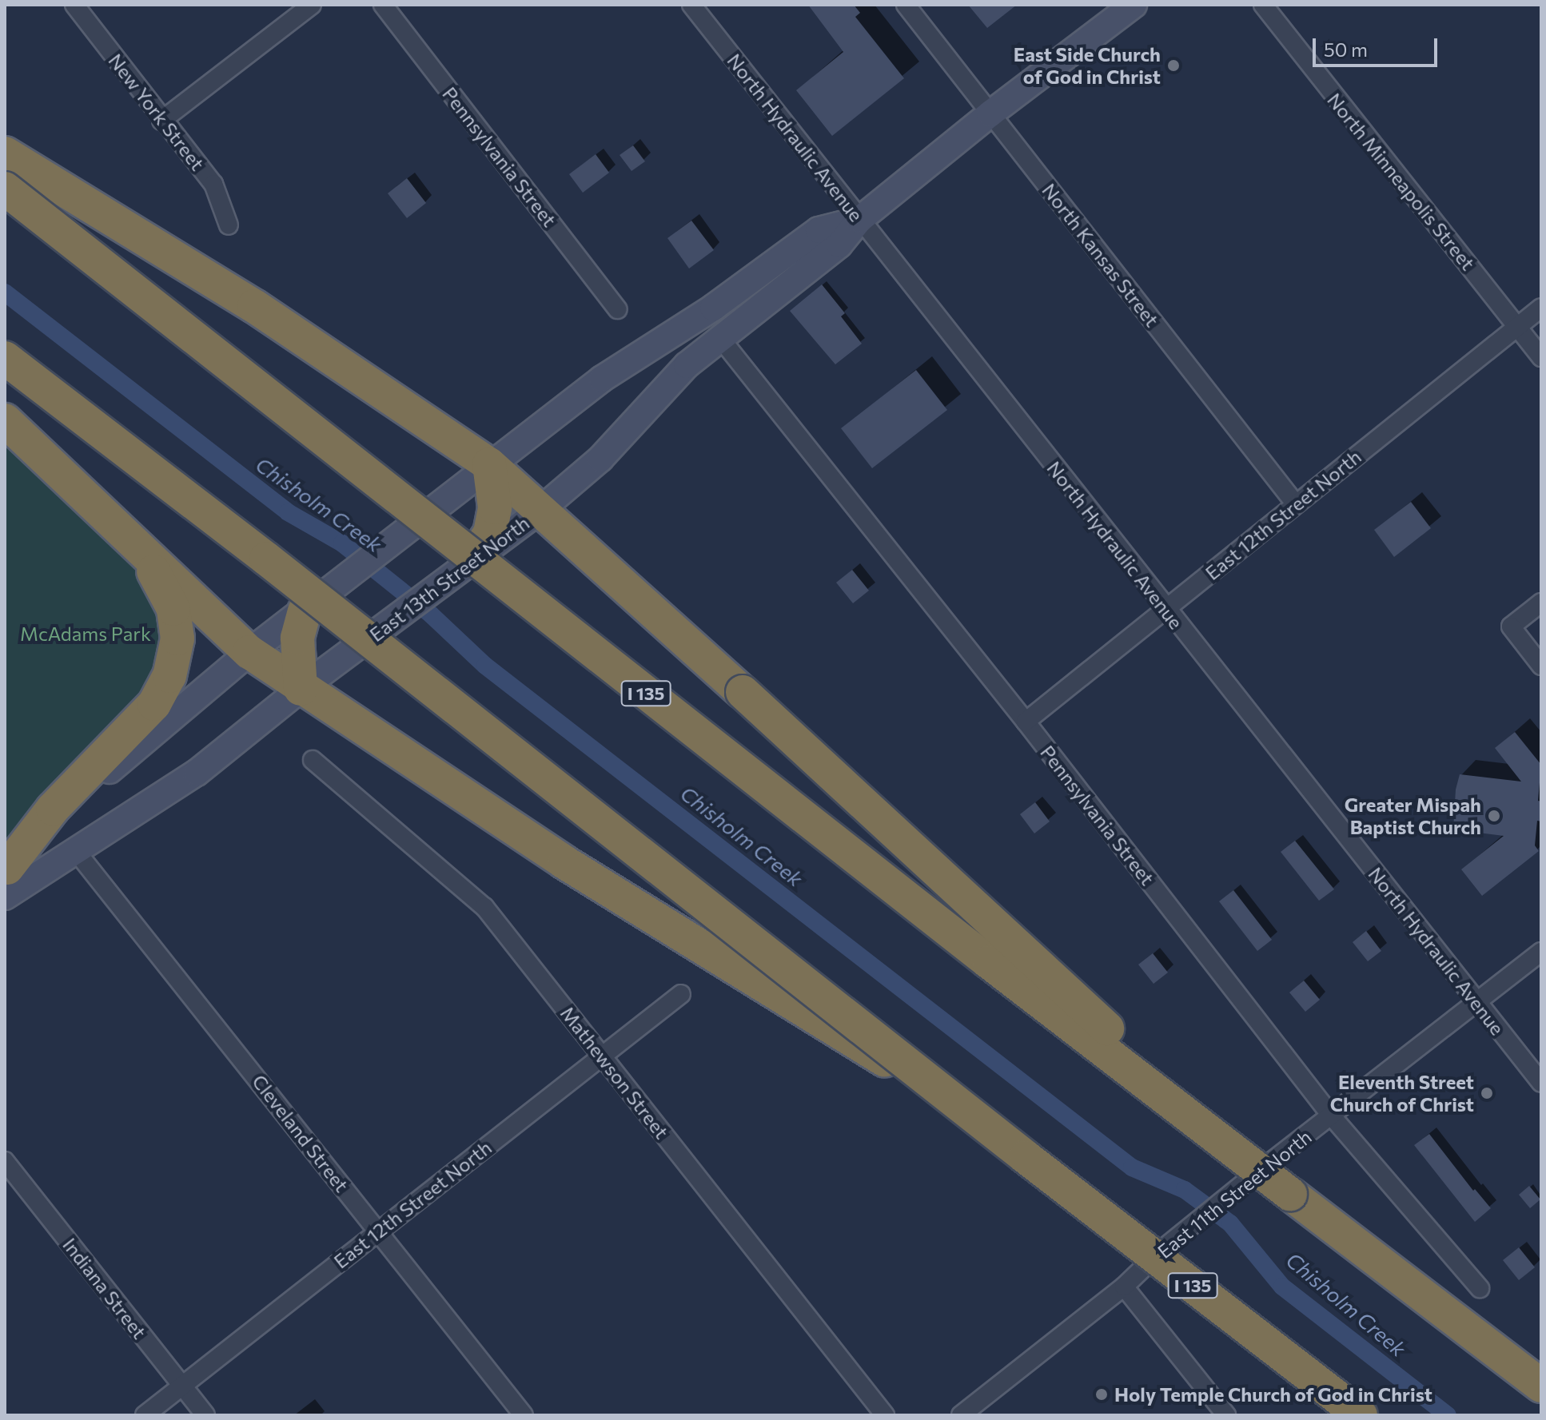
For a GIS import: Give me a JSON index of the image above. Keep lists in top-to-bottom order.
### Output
{
  "streets": {
    "highway": ["I 135"],
    "main road": ["East 13th Street North"],
    "street": [
      "New York Street",
      "North Hydraulic Avenue",
      "Pennsylvania Street",
      "North Minneapolis Street",
      "North Kansas Street",
      "East 12th Street North",
      "Mathewson Street",
      "Cleveland Street",
      "East 11th Street North",
      "Indiana Street"
    ]
  },
  "crossings": [
    ["North Hydraulic Avenue", "East 12th Street North"],
    ["North Hydraulic Avenue", "East 13th Street North"],
    ["North Hydraulic Avenue", "East 11th Street North"],
    ["Pennsylvania Street", "East 12th Street North"],
    ["Pennsylvania Street", "East 13th Street North"],
    ["Pennsylvania Street", "East 11th Street North"],
    ["North Minneapolis Street", "East 12th Street North"],
    ["North Kansas Street", "East 12th Street North"],
    ["North Kansas Street", "East 13th Street North"],
    ["East 12th Street North", "Mathewson Street"],
    ["East 12th Street North", "Cleveland Street"],
    ["East 12th Street North", "Indiana Street"],
    ["East 13th Street North", "Cleveland Street"]
  ],
  "water": ["Chisholm Creek"],
  "parks": ["McAdams Park"],
  "places": [
    "East Side Church of God in Christ",
    "Greater Mispah Baptist Church",
    "Eleventh Street Church of Christ",
    "Holy Temple Church of God in Christ"
  ],
  "scale_bar": "50 m"
}
